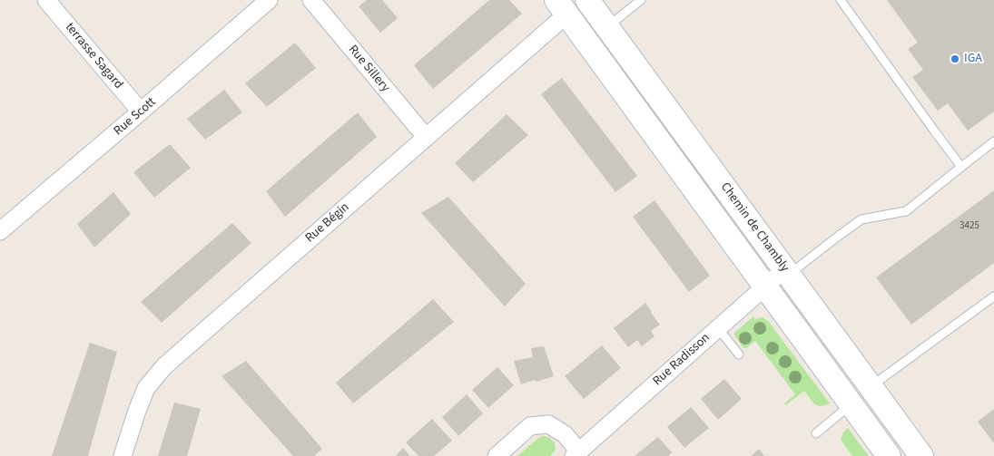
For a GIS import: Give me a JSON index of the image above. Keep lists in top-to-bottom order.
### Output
{
  "streets": {
    "main road": ["Chemin de Chambly"],
    "street": [
      "terrasse Sagard",
      "Rue Sillery",
      "Rue Scott",
      "Rue Bégin",
      "Rue Radisson"
    ]
  },
  "crossings": [
    ["terrasse Sagard", "Rue Scott"],
    ["Rue Sillery", "Rue Bégin"],
    ["Rue Bégin", "Chemin de Chambly"],
    ["Chemin de Chambly", "Rue Radisson"]
  ],
  "places": ["IGA"],
  "house_numbers": ["3425"]
}
